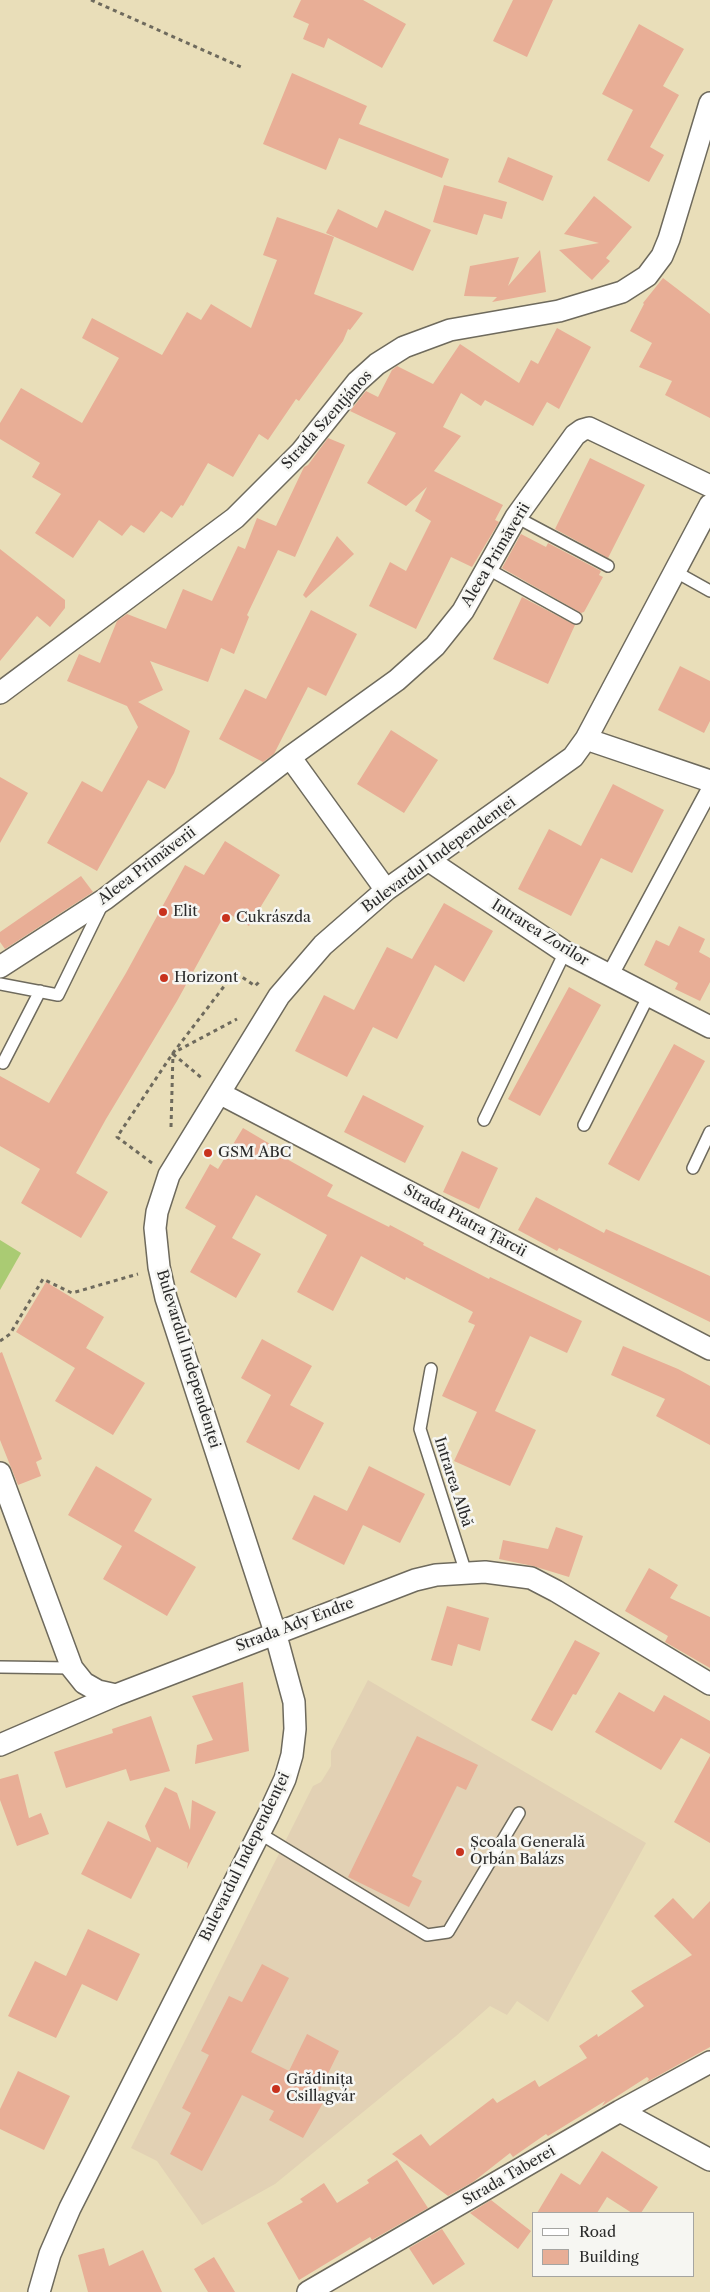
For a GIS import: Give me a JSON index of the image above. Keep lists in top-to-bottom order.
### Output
{
  "streets": {
    "street": [
      "Strada Szentjános",
      "Aleea Primăverii",
      "Bulevardul Independenței",
      "Intrarea Zorilor",
      "Strada Piatra Țărcii",
      "Strada Ady Endre",
      "Strada Taberei"
    ],
    "lane": ["Intrarea Albă"]
  },
  "crossings": [
    ["Bulevardul Independenței", "Intrarea Zorilor"],
    ["Bulevardul Independenței", "Strada Piatra Țărcii"],
    ["Bulevardul Independenței", "Strada Ady Endre"],
    ["Intrarea Albă", "Strada Ady Endre"]
  ],
  "places": [
    "Elit",
    "Cukrászda",
    "Horizont",
    "GSM ABC",
    "Școala Generală Orbán Balázs",
    "Grădinița Csillagvár"
  ],
  "legend": ["Road", "Building"]
}
